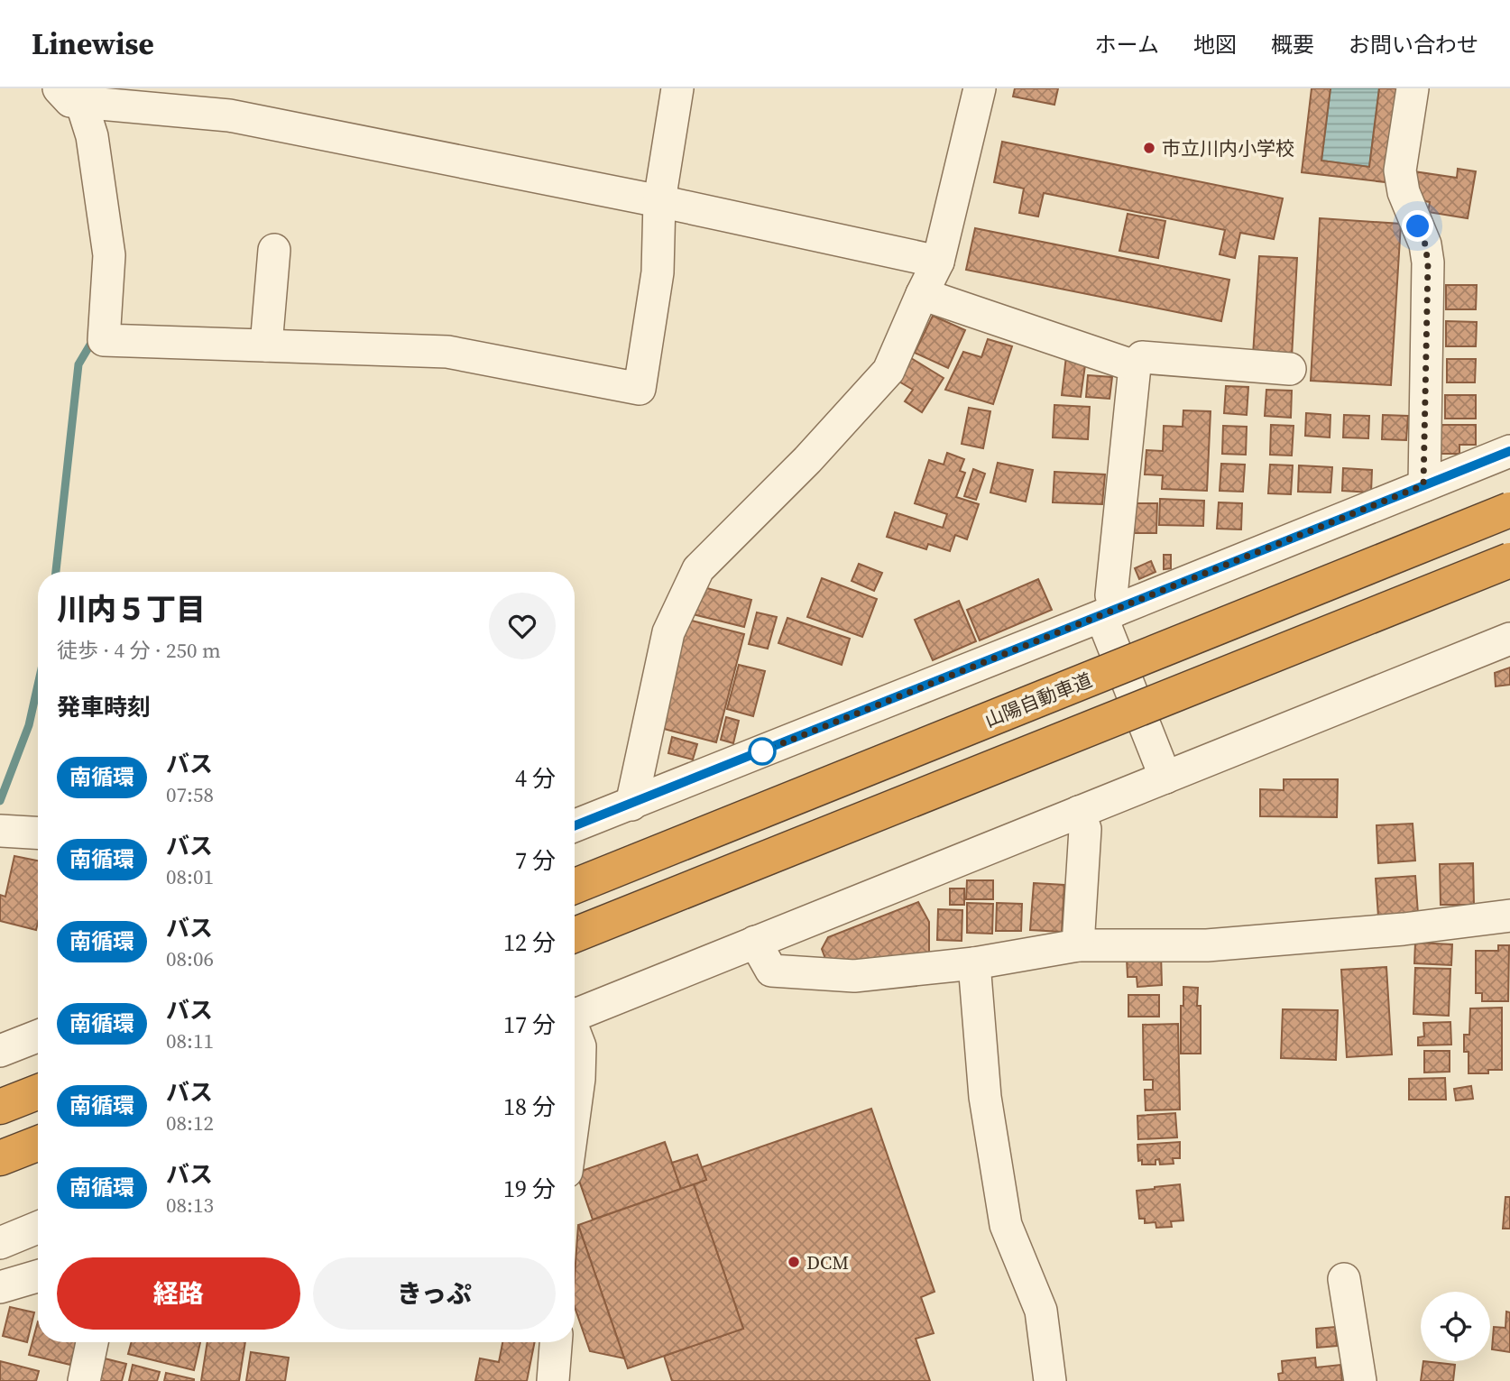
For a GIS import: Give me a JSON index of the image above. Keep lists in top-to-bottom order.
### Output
{
  "streets": {
    "highway": ["山陽自動車道"]
  },
  "places": ["市立川内小学校", "DCM"],
  "lines": ["bus line 南循環"],
  "page": {
    "header": "Linewise",
    "nav": [
      "ホーム",
      "地図",
      "概要",
      "お問い合わせ"
    ],
    "heading": [
      ["川内５丁目", "徒歩 · 4 分 · 250 m"],
      "発車時刻"
    ],
    "list": [
      {
        "mark": "南循環",
        "name": "バス",
        "note": "07:58",
        "value": "4 分"
      },
      {
        "mark": "南循環",
        "name": "バス",
        "note": "08:01",
        "value": "7 分"
      },
      {
        "mark": "南循環",
        "name": "バス",
        "note": "08:06",
        "value": "12 分"
      },
      {
        "mark": "南循環",
        "name": "バス",
        "note": "08:11",
        "value": "17 分"
      },
      {
        "mark": "南循環",
        "name": "バス",
        "note": "08:12",
        "value": "18 分"
      },
      {
        "mark": "南循環",
        "name": "バス",
        "note": "08:13",
        "value": "19 分"
      }
    ],
    "buttons": ["経路", "きっぷ"]
  }
}
